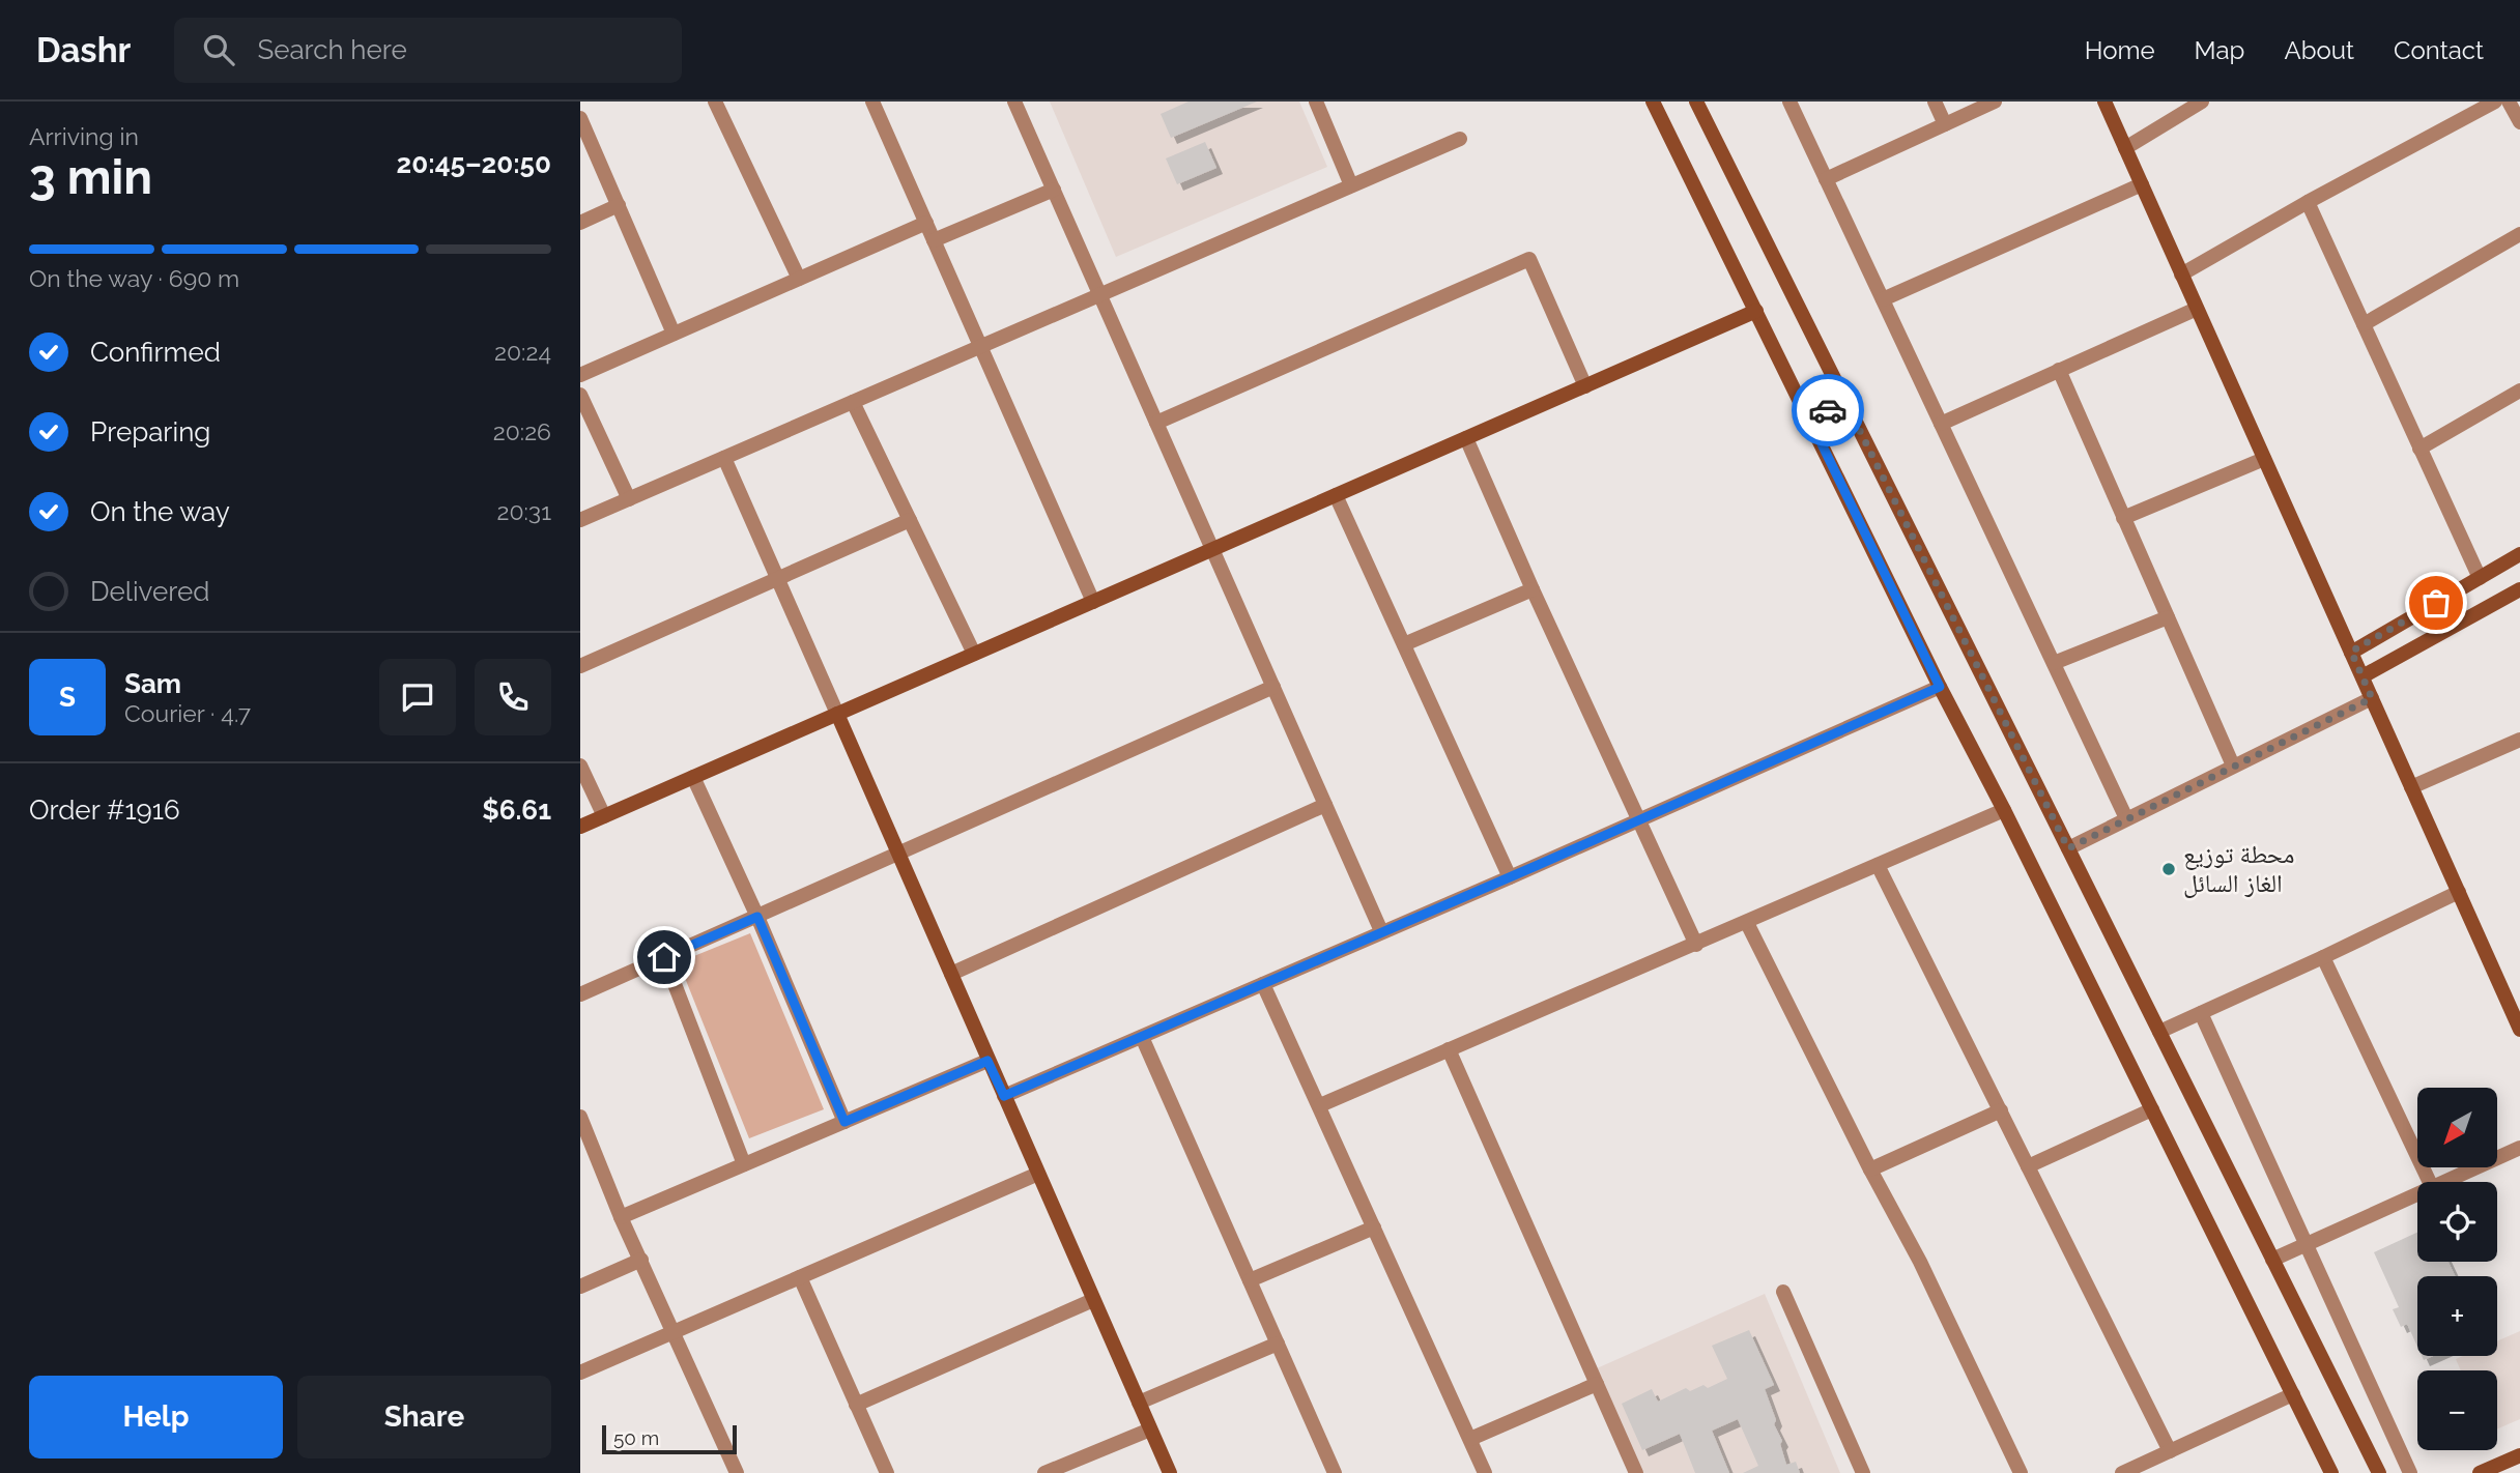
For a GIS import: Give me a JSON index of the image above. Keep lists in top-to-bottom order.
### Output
{
  "places": ["محطة توزيع الغاز السائل"],
  "scale_bar": "50 m",
  "north": "bottom left",
  "page": {
    "header": "Dashr",
    "search": "Search here",
    "nav": [
      "Home",
      "Map",
      "About",
      "Contact"
    ],
    "heading": ["3 min", "Arriving in", "20:45–20:50"],
    "panel": [
      "Sam",
      "Courier · 4.7",
      "Order #1916",
      "$6.61"
    ],
    "bar": "On the way · 690 m",
    "list": [
      ["Confirmed", "20:24"],
      ["Preparing", "20:26"],
      ["On the way", "20:31"],
      "Delivered"
    ],
    "round": "S",
    "map_buttons": ["+", "−"],
    "buttons": ["Help", "Share"],
    "scale": "50 m"
  }
}
